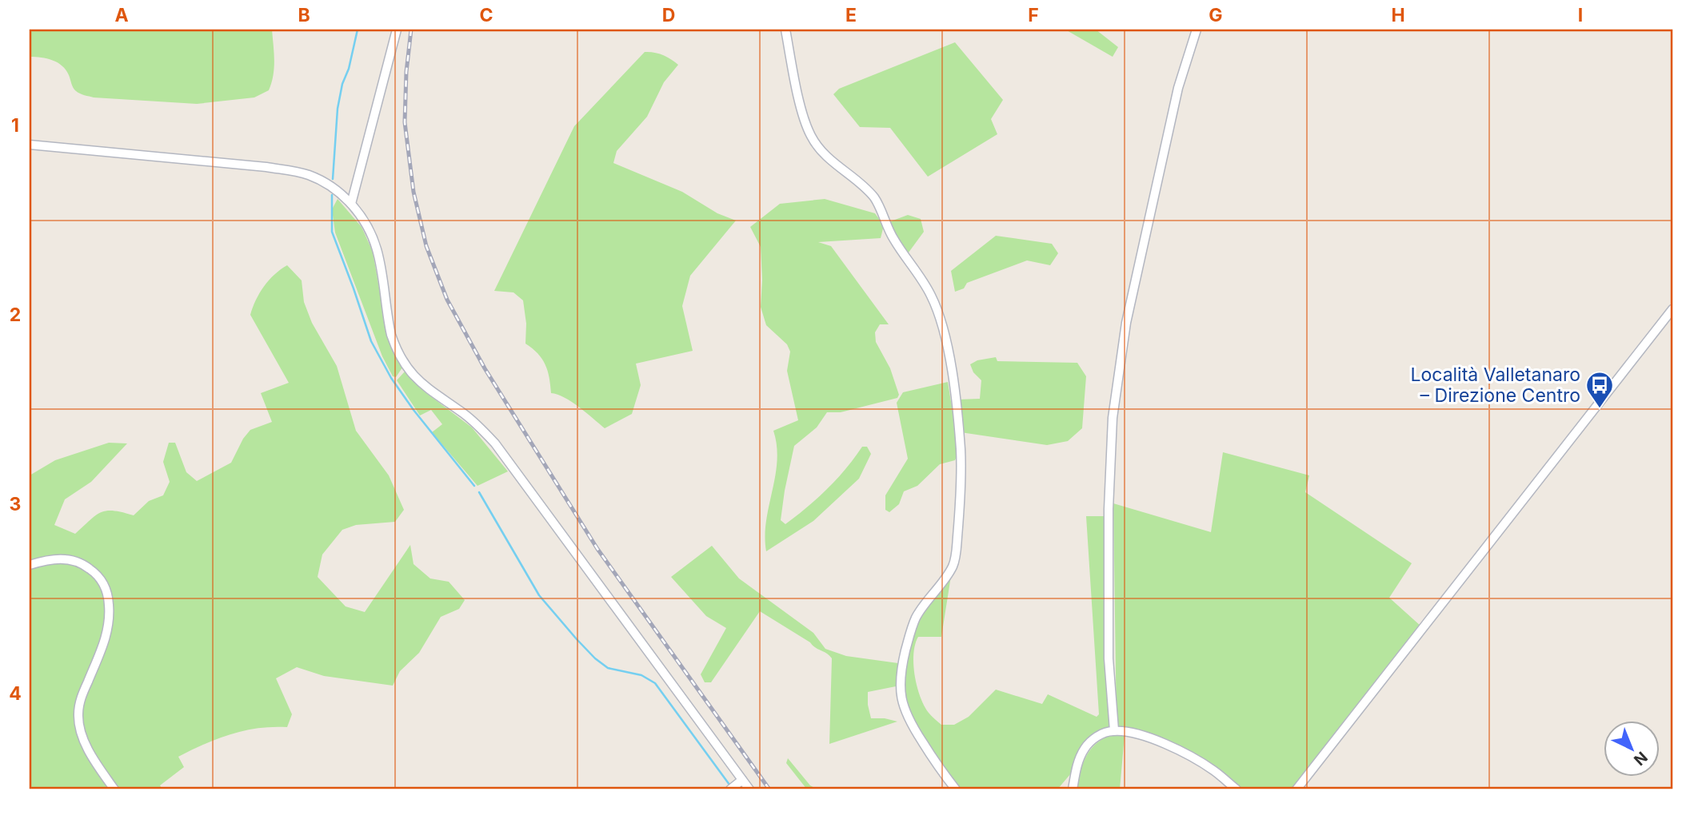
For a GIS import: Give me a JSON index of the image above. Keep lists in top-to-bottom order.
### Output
{
  "places": {
    "bus stop": ["Località Valletanaro – Direzione Centro"]
  },
  "north": "bottom right",
  "grid": {
    "columns": [
      "A",
      "B",
      "C",
      "D",
      "E",
      "F",
      "G",
      "H",
      "I"
    ],
    "rows": [
      "1",
      "2",
      "3",
      "4"
    ]
  }
}
